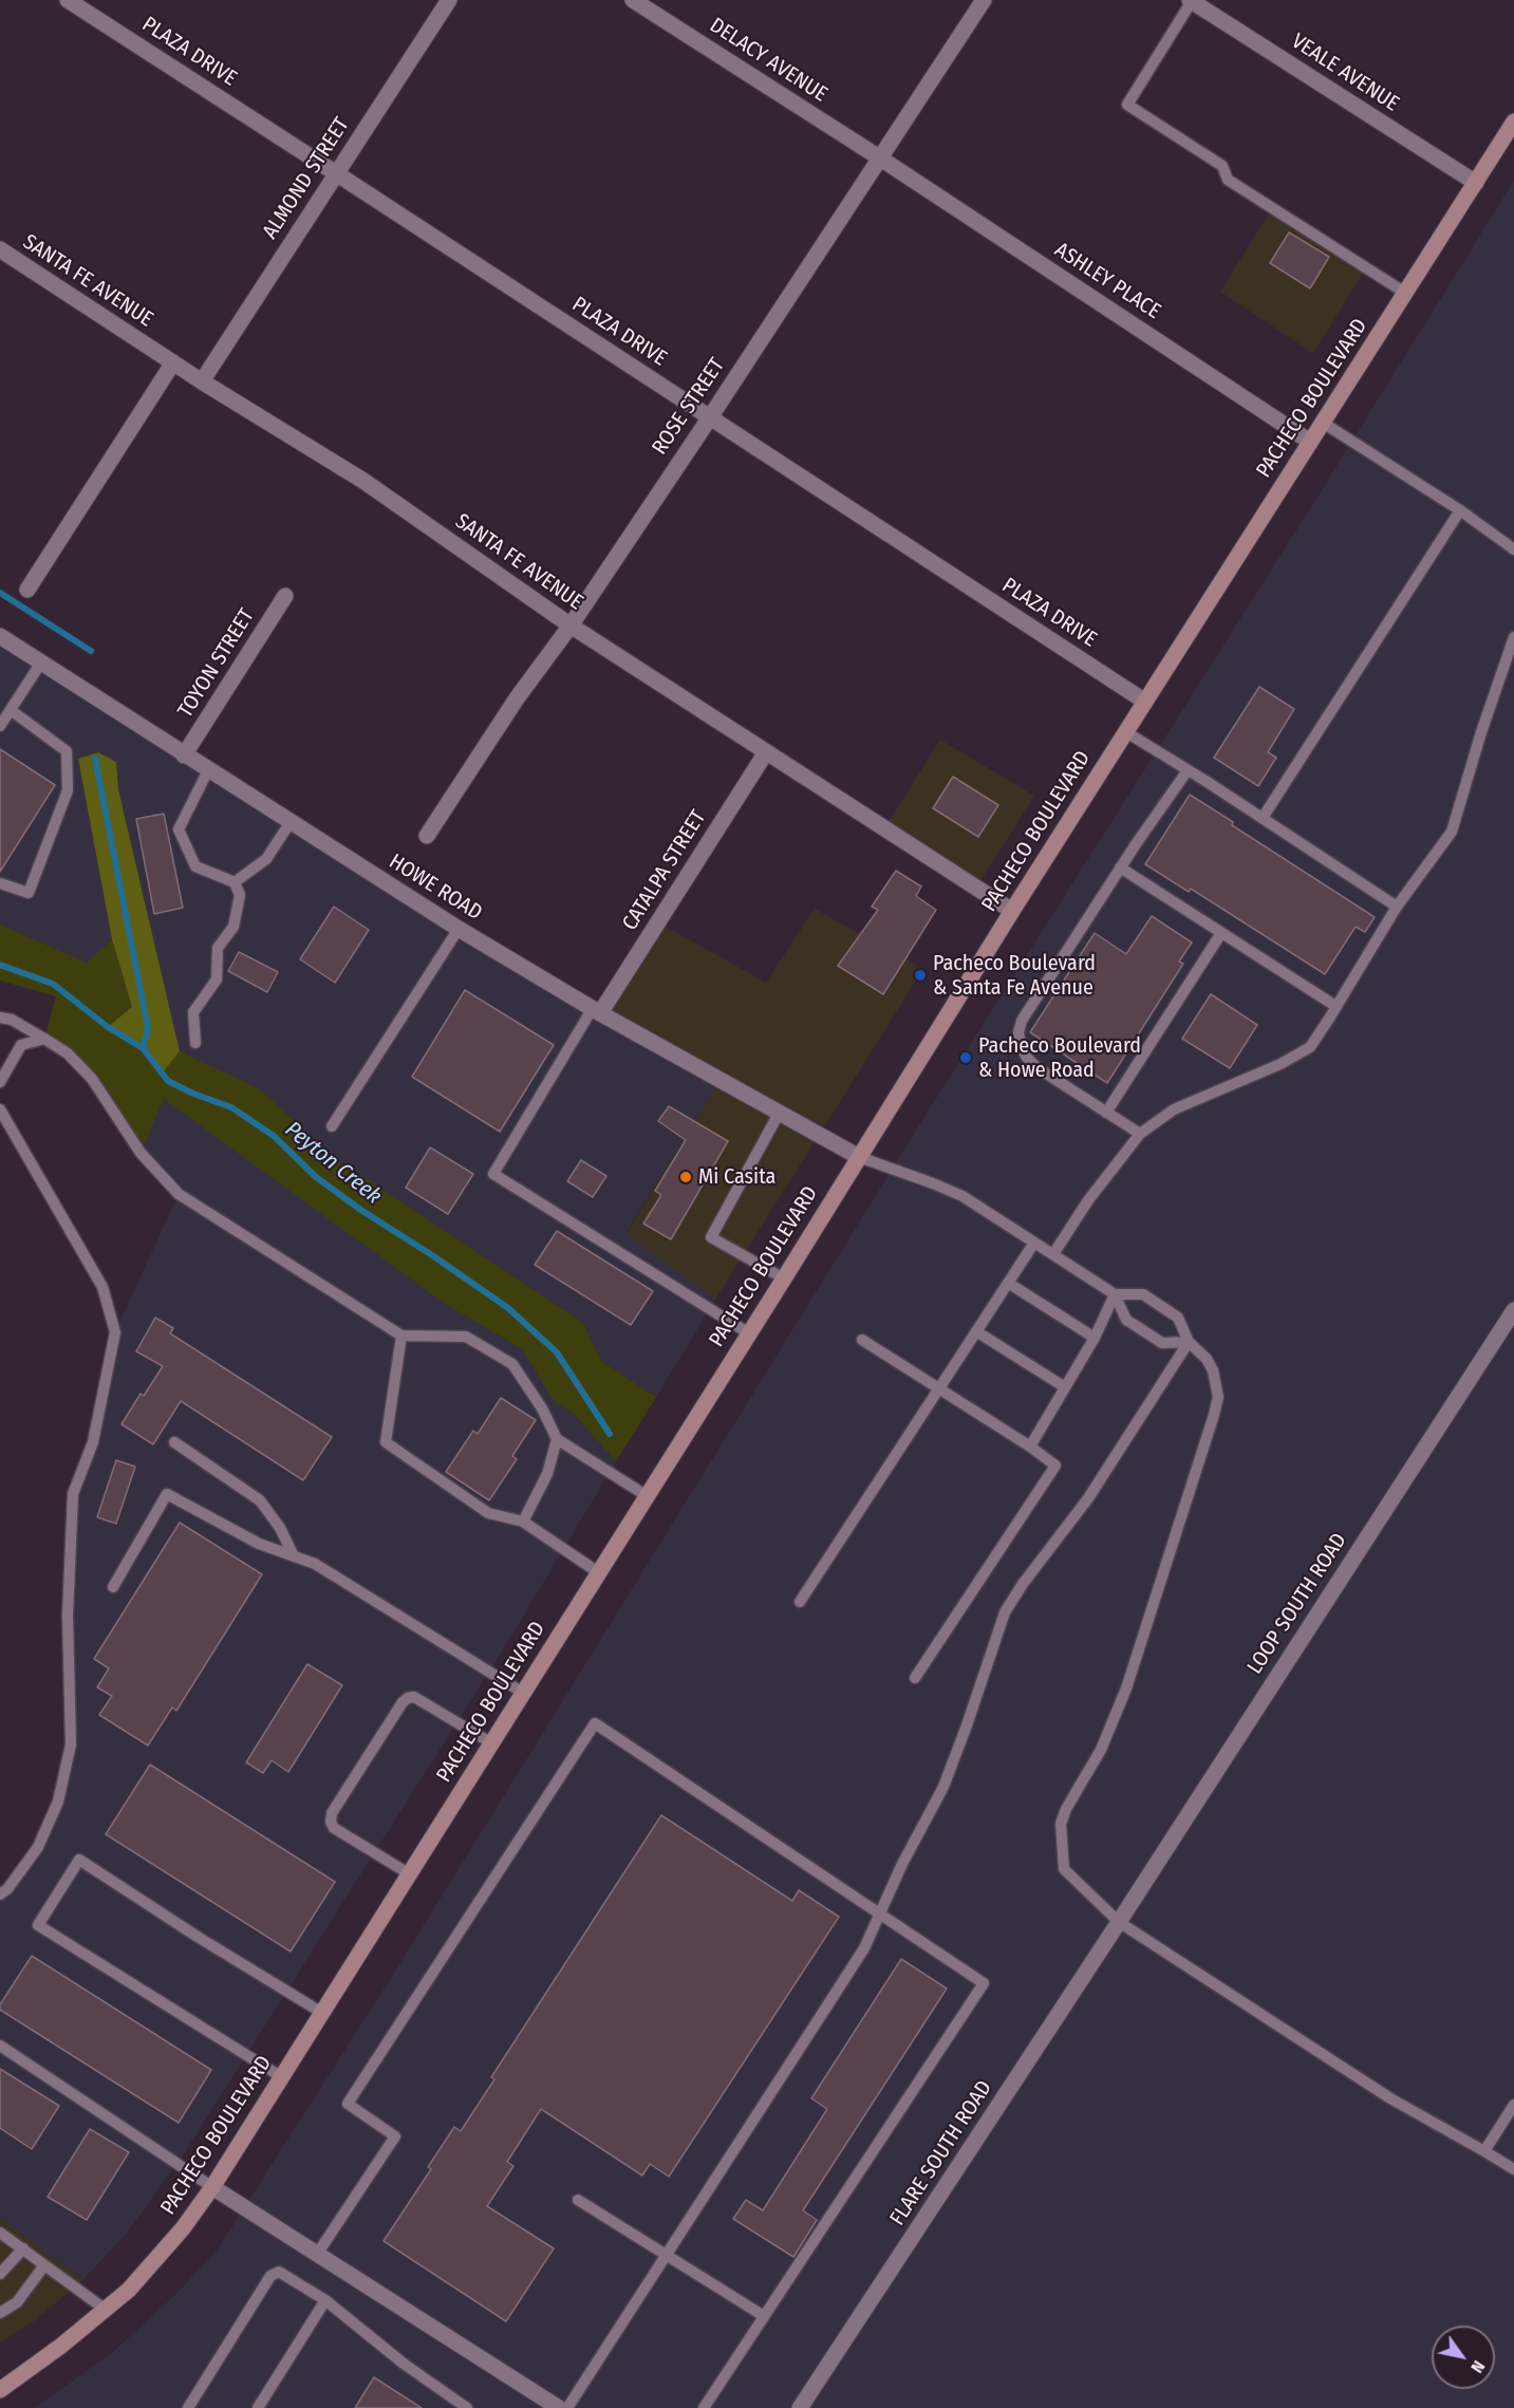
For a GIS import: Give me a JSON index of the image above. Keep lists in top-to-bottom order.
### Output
{
  "streets": {
    "main road": ["PACHECO BOULEVARD"],
    "street": [
      "PLAZA DRIVE",
      "DELACY AVENUE",
      "VEALE AVENUE",
      "ALMOND STREET",
      "SANTA FE AVENUE",
      "ASHLEY PLACE",
      "ROSE STREET",
      "TOYON STREET",
      "CATALPA STREET",
      "HOWE ROAD",
      "LOOP SOUTH ROAD",
      "FLARE SOUTH ROAD"
    ]
  },
  "crossings": [
    ["PLAZA DRIVE", "ALMOND STREET"],
    ["PLAZA DRIVE", "PACHECO BOULEVARD"],
    ["PLAZA DRIVE", "ROSE STREET"],
    ["DELACY AVENUE", "ASHLEY PLACE"],
    ["DELACY AVENUE", "ROSE STREET"],
    ["VEALE AVENUE", "PACHECO BOULEVARD"],
    ["ALMOND STREET", "SANTA FE AVENUE"],
    ["SANTA FE AVENUE", "PACHECO BOULEVARD"],
    ["SANTA FE AVENUE", "ROSE STREET"],
    ["SANTA FE AVENUE", "CATALPA STREET"],
    ["ASHLEY PLACE", "PACHECO BOULEVARD"],
    ["ASHLEY PLACE", "ROSE STREET"],
    ["PACHECO BOULEVARD", "HOWE ROAD"],
    ["TOYON STREET", "HOWE ROAD"],
    ["CATALPA STREET", "HOWE ROAD"],
    ["LOOP SOUTH ROAD", "FLARE SOUTH ROAD"]
  ],
  "water": ["Peyton Creek"],
  "places": ["Pacheco Boulevard & Santa Fe Avenue", "Pacheco Boulevard & Howe Road", "Mi Casita"],
  "north": "bottom right"
}
